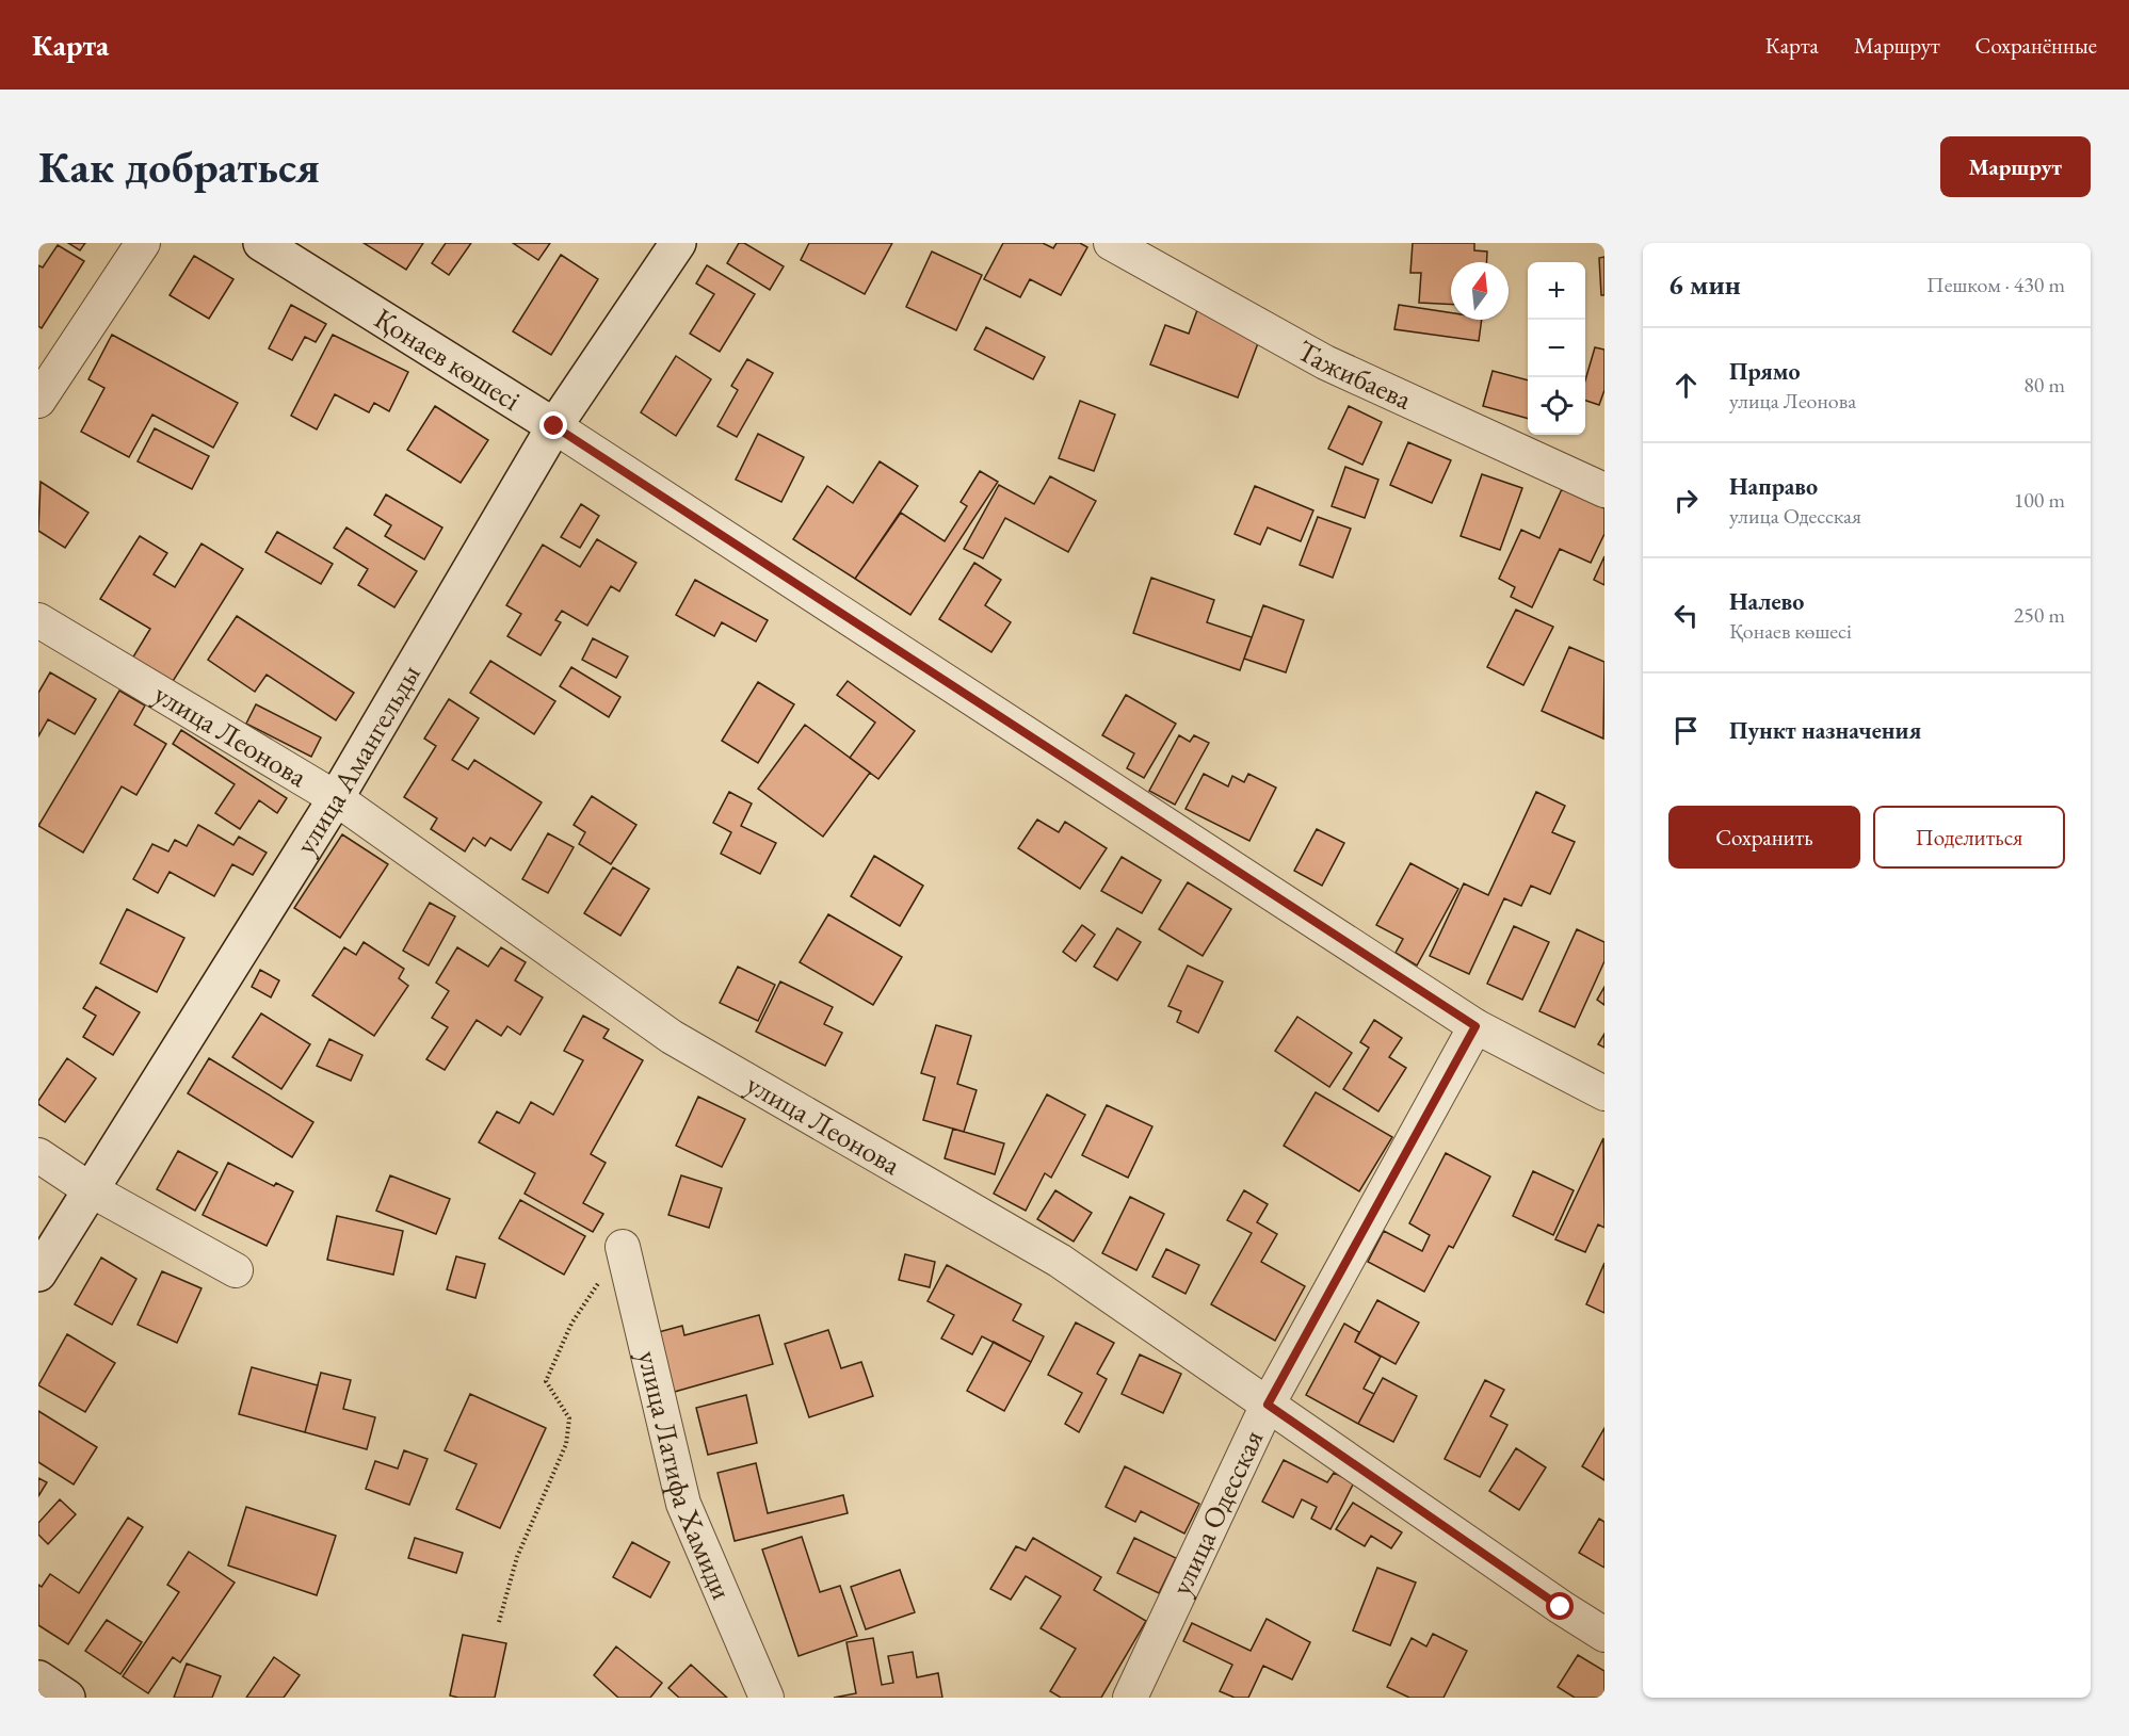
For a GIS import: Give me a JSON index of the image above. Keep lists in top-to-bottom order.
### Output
{
  "streets": {
    "main road": ["Қонаев көшесі", "улица Амангельды"],
    "street": [
      "Тажибаева",
      "улица Леонова",
      "улица Латифа Хамиди",
      "улица Одесская"
    ]
  },
  "crossings": [
    ["Қонаев көшесі", "улица Амангельды"],
    ["Қонаев көшесі", "улица Одесская"],
    ["улица Леонова", "улица Амангельды"],
    ["улица Леонова", "улица Одесская"]
  ],
  "north": "top",
  "page": {
    "header": "Карта",
    "nav": ["Карта", "Маршрут", "Сохранённые"],
    "buttons": [
      "Маршрут",
      ["Сохранить", "Поделиться"]
    ],
    "title": "Как добраться",
    "heading": ["6 мин", "Пешком · 430 m"],
    "map_buttons": ["+", "−"],
    "list": [
      ["Прямо", "улица Леонова", "80 m"],
      ["Направо", "улица Одесская", "100 m"],
      ["Налево", "Қонаев көшесі", "250 m"],
      "Пункт назначения"
    ]
  }
}
